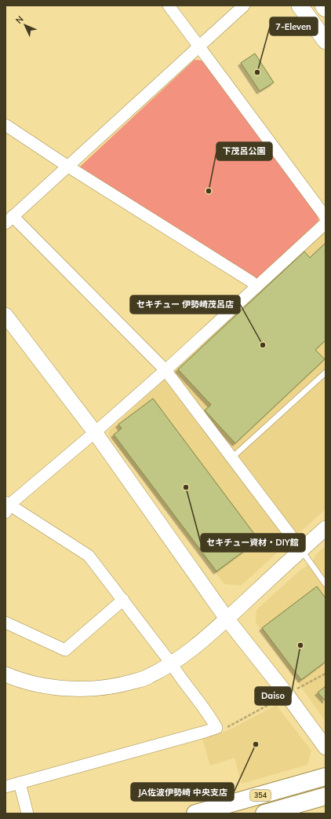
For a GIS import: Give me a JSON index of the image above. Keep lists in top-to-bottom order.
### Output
{
  "streets": {
    "highway": ["354"]
  },
  "places": [
    "7-Eleven",
    "下茂呂公園",
    "セキチュー 伊勢崎茂呂店",
    "セキチュー資材・DIY館",
    "Daiso",
    "JA佐波伊勢崎 中央支店"
  ],
  "north": "top left"
}
